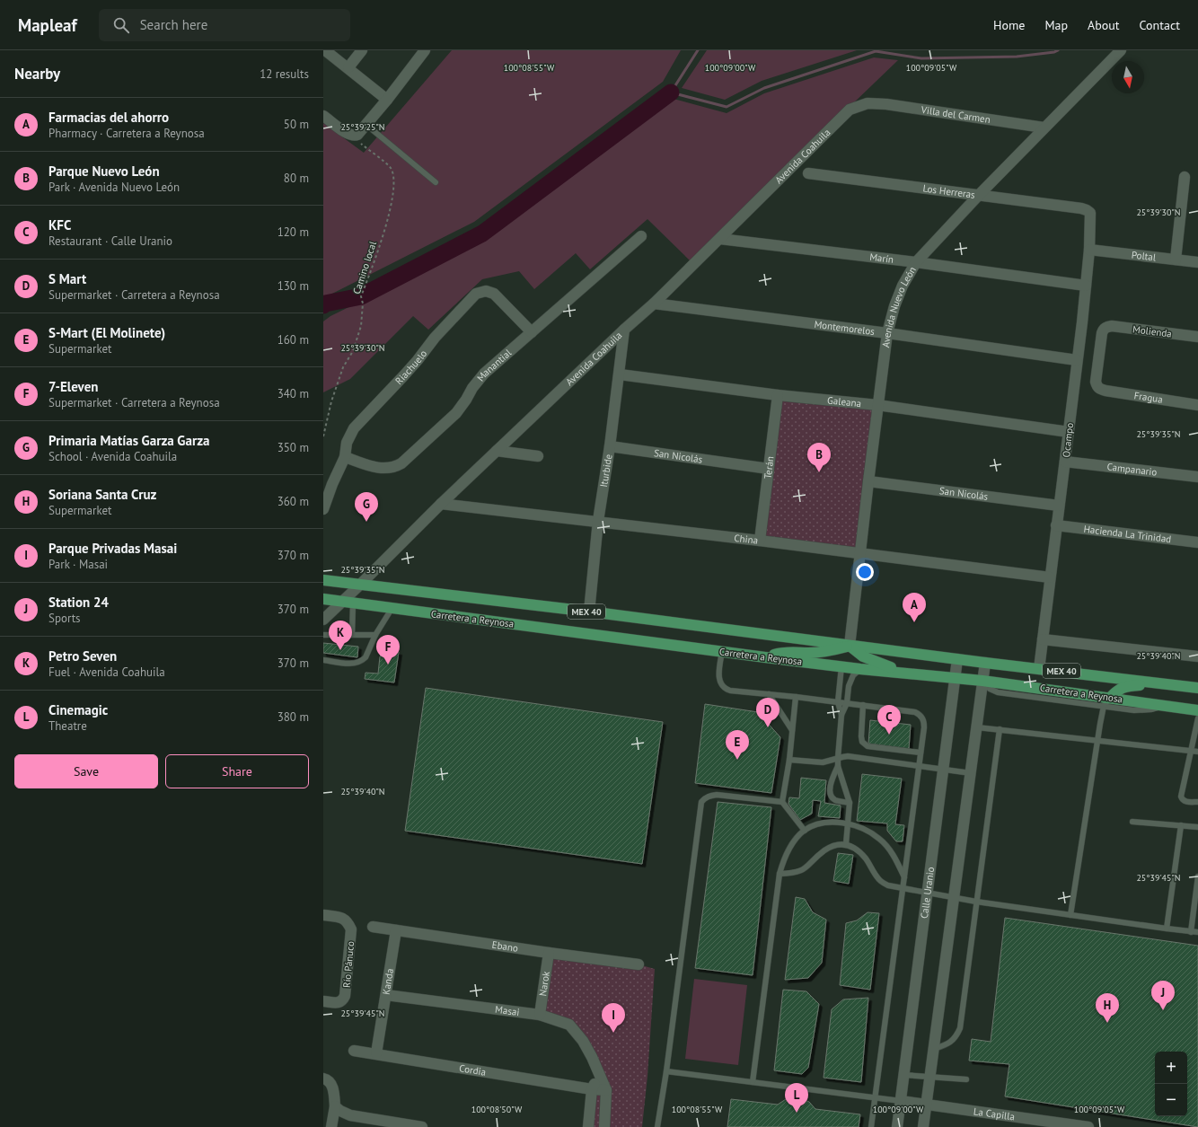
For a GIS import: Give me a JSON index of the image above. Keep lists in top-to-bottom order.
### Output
{
  "streets": {
    "main road": ["MEX 40", "Carretera a Reynosa"],
    "street": [
      "Villa del Carmen",
      "Avenida Coahuila",
      "Los Herreras",
      "Poltal",
      "Marín",
      "Avenida Nuevo León",
      "Montemorelos",
      "Molienda",
      "Manantial",
      "Riachuelo",
      "Fragua",
      "Galeana",
      "Ocampo",
      "San Nicolás",
      "Terán",
      "Campanario",
      "Iturbide",
      "Hacienda La Trinidad",
      "China",
      "Calle Uranio",
      "Ebano",
      "Río Pánuco",
      "Kanda",
      "Narok",
      "Masai",
      "Cordia",
      "La Capilla"
    ],
    "path": ["Camino local"]
  },
  "crossings": [
    ["Villa del Carmen", "Avenida Coahuila"],
    ["Villa del Carmen", "Avenida Nuevo León"],
    ["Avenida Coahuila", "Marín"],
    ["Avenida Coahuila", "Montemorelos"],
    ["Avenida Coahuila", "Iturbide"],
    ["Avenida Coahuila", "China"],
    ["Avenida Coahuila", "Carretera a Reynosa"],
    ["Los Herreras", "Avenida Nuevo León"],
    ["Los Herreras", "Ocampo"],
    ["Poltal", "Ocampo"],
    ["Marín", "Avenida Nuevo León"],
    ["Marín", "Ocampo"],
    ["Avenida Nuevo León", "Montemorelos"],
    ["Avenida Nuevo León", "Galeana"],
    ["Avenida Nuevo León", "San Nicolás"],
    ["Avenida Nuevo León", "China"],
    ["Avenida Nuevo León", "Carretera a Reynosa"],
    ["Montemorelos", "Ocampo"],
    ["Molienda", "Fragua"],
    ["Manantial", "Riachuelo"],
    ["Galeana", "Ocampo"],
    ["Galeana", "Terán"],
    ["Galeana", "Iturbide"],
    ["Ocampo", "San Nicolás"],
    ["Ocampo", "Campanario"],
    ["Ocampo", "Hacienda La Trinidad"],
    ["Ocampo", "China"],
    ["Ocampo", "Carretera a Reynosa"],
    ["San Nicolás", "Terán"],
    ["San Nicolás", "Iturbide"],
    ["Terán", "China"],
    ["Iturbide", "China"],
    ["Iturbide", "Carretera a Reynosa"],
    ["Carretera a Reynosa", "Calle Uranio"],
    ["Calle Uranio", "La Capilla"],
    ["Ebano", "Kanda"],
    ["Ebano", "Narok"],
    ["Kanda", "Masai"],
    ["Kanda", "Cordia"],
    ["Narok", "Masai"],
    ["Masai", "Cordia"]
  ],
  "north": "bottom",
  "page": {
    "header": "Mapleaf",
    "search": "Search here",
    "nav": [
      "Home",
      "Map",
      "About",
      "Contact"
    ],
    "heading": ["Nearby", "12 results"],
    "list": [
      {
        "mark": "A",
        "name": "Farmacias del ahorro",
        "note": "Pharmacy · Carretera a Reynosa",
        "value": "50 m"
      },
      {
        "mark": "B",
        "name": "Parque Nuevo León",
        "note": "Park · Avenida Nuevo León",
        "value": "80 m"
      },
      {
        "mark": "C",
        "name": "KFC",
        "note": "Restaurant · Calle Uranio",
        "value": "120 m"
      },
      {
        "mark": "D",
        "name": "S Mart",
        "note": "Supermarket · Carretera a Reynosa",
        "value": "130 m"
      },
      {
        "mark": "E",
        "name": "S-Mart (El Molinete)",
        "note": "Supermarket",
        "value": "160 m"
      },
      {
        "mark": "F",
        "name": "7-Eleven",
        "note": "Supermarket · Carretera a Reynosa",
        "value": "340 m"
      },
      {
        "mark": "G",
        "name": "Primaria Matías Garza Garza",
        "note": "School · Avenida Coahuila",
        "value": "350 m"
      },
      {
        "mark": "H",
        "name": "Soriana Santa Cruz",
        "note": "Supermarket",
        "value": "360 m"
      },
      {
        "mark": "I",
        "name": "Parque Privadas Masai",
        "note": "Park · Masai",
        "value": "370 m"
      },
      {
        "mark": "J",
        "name": "Station 24",
        "note": "Sports",
        "value": "370 m"
      },
      {
        "mark": "K",
        "name": "Petro Seven",
        "note": "Fuel · Avenida Coahuila",
        "value": "370 m"
      },
      {
        "mark": "L",
        "name": "Cinemagic",
        "note": "Theatre",
        "value": "380 m"
      }
    ],
    "pins": [
      "B",
      "G",
      "A",
      "K",
      "F",
      "D",
      "C",
      "E",
      "J",
      "H",
      "I",
      "L"
    ],
    "buttons": ["Save", "Share"],
    "map_buttons": ["+", "−"]
  },
  "coordinates": [
    "100°08'55\"W",
    "100°09'00\"W",
    "100°09'05\"W",
    "25°39'25\"N",
    "25°39'30\"N",
    "25°39'35\"N",
    "25°39'40\"N",
    "25°39'45\"N",
    "100°08'50\"W"
  ]
}
